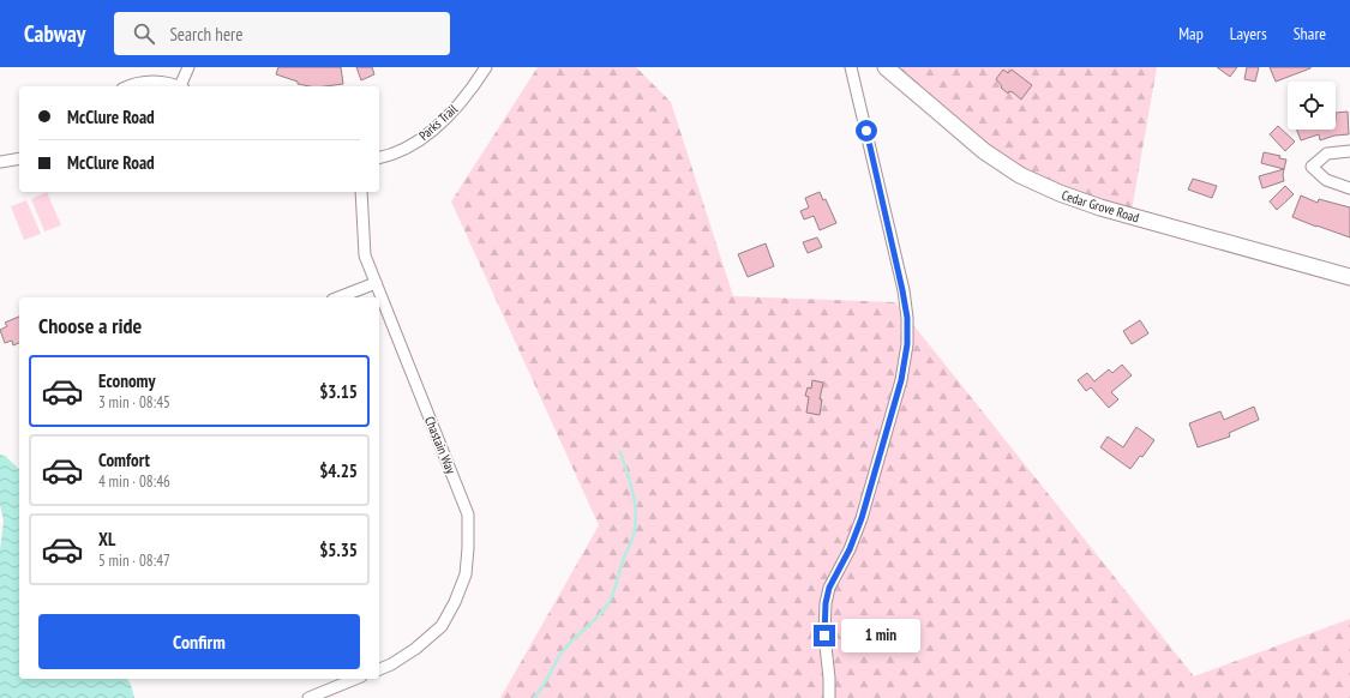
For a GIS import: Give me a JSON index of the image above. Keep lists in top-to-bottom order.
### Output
{
  "streets": {
    "main road": ["Cedar Grove Road"],
    "street": ["Parks Trail", "Chastain Way"]
  },
  "page": {
    "header": "Cabway",
    "search": "Search here",
    "nav": ["Map", "Layers", "Share"],
    "banner": ["McClure Road", "McClure Road"],
    "heading": "Choose a ride",
    "list": [
      {
        "name": "Economy",
        "note": "3 min · 08:45",
        "value": "$3.15"
      },
      {
        "name": "Comfort",
        "note": "4 min · 08:46",
        "value": "$4.25"
      },
      {
        "name": "XL",
        "note": "5 min · 08:47",
        "value": "$5.35"
      }
    ],
    "buttons": "Confirm",
    "bubble": "1 min"
  }
}
